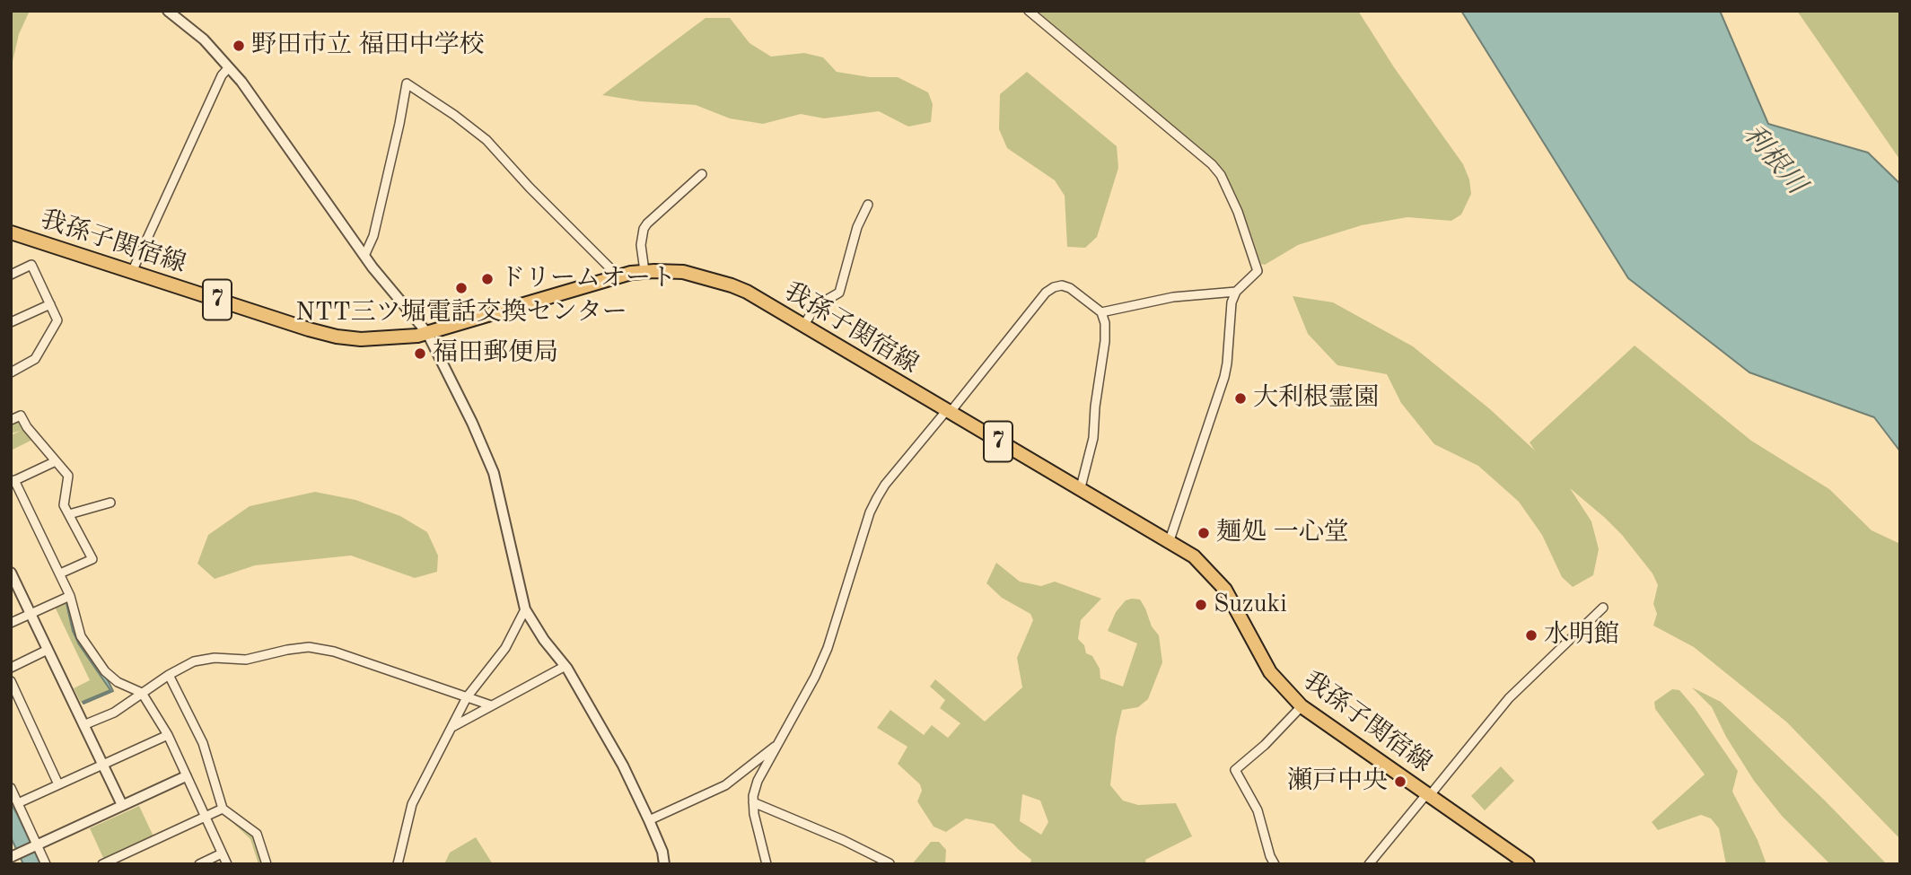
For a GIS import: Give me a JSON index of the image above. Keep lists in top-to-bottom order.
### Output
{
  "streets": {
    "main road": ["我孫子関宿線", "7"]
  },
  "water": ["利根川"],
  "places": [
    "野田市立 福田中学校",
    "ドリームオート",
    "NTT三ツ堀電話交換センター",
    "福田郵便局",
    "大利根霊園",
    "麺処 一心堂",
    "Suzuki",
    "水明館",
    "瀬戸中央"
  ]
}
